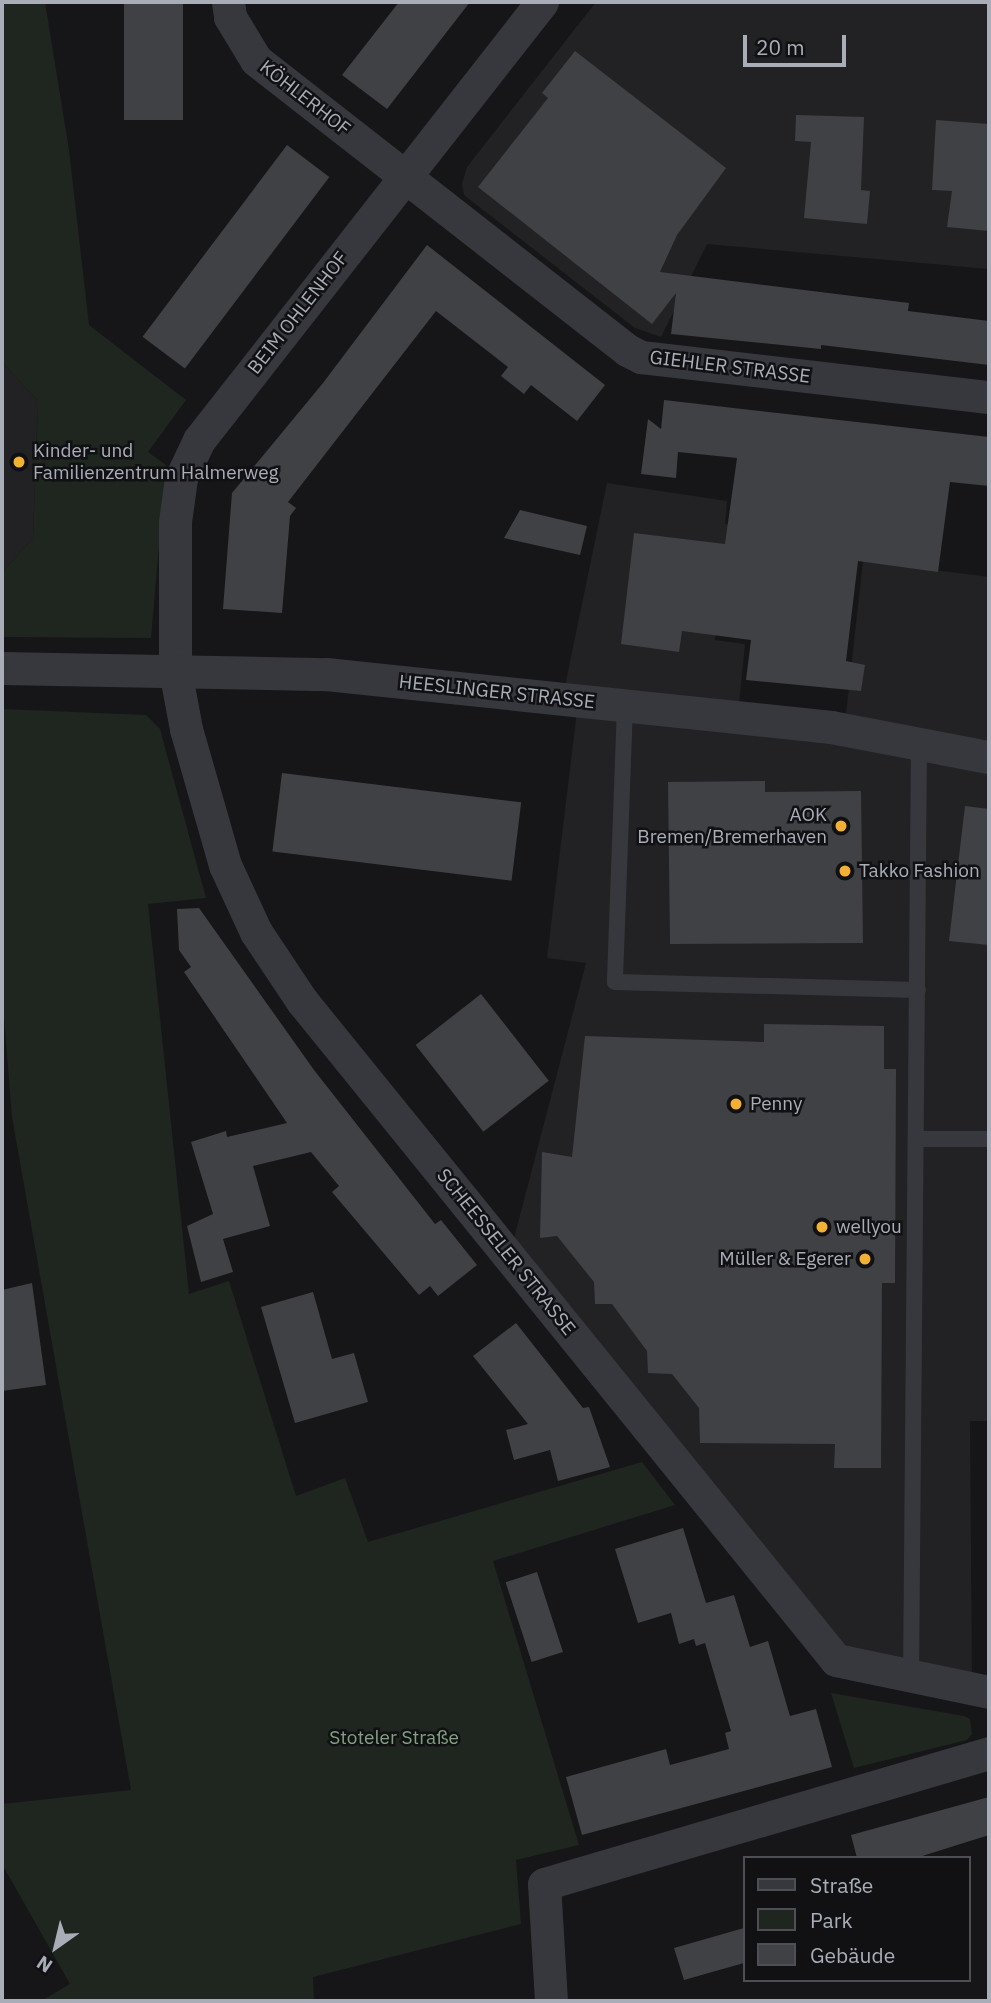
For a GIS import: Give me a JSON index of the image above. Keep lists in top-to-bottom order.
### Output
{
  "streets": {
    "street": [
      "KÖHLERHOF",
      "BEIM OHLENHOF",
      "GIEHLER STRASSE",
      "HEESLINGER STRASSE",
      "SCHEESSELER STRASSE"
    ]
  },
  "crossings": [
    ["KÖHLERHOF", "BEIM OHLENHOF"],
    ["KÖHLERHOF", "GIEHLER STRASSE"],
    ["BEIM OHLENHOF", "GIEHLER STRASSE"],
    ["BEIM OHLENHOF", "HEESLINGER STRASSE"],
    ["BEIM OHLENHOF", "SCHEESSELER STRASSE"],
    ["HEESLINGER STRASSE", "SCHEESSELER STRASSE"]
  ],
  "parks": ["Stoteler Straße"],
  "places": [
    "Kinder- und Familienzentrum Halmerweg",
    "AOK Bremen/Bremerhaven",
    "Takko Fashion",
    "Penny",
    "wellyou",
    "Müller & Egerer"
  ],
  "legend": ["Straße", "Park", "Gebäude"],
  "scale_bar": "20 m",
  "north": "bottom left"
}
